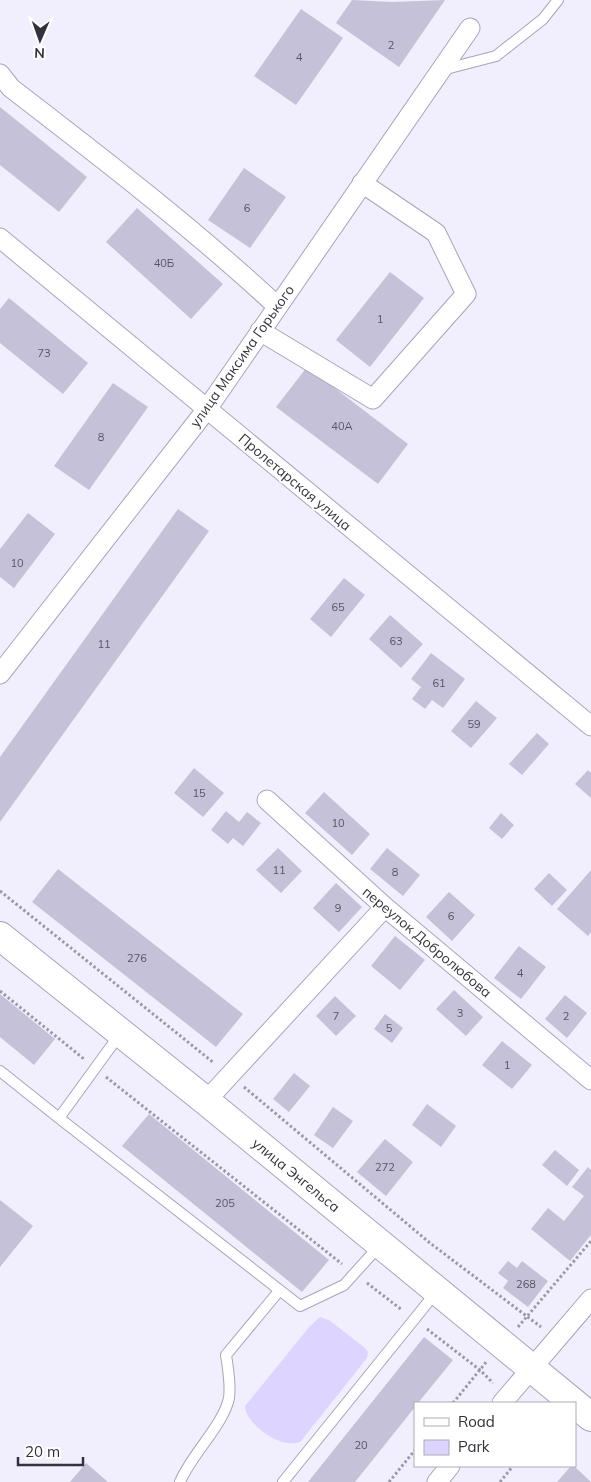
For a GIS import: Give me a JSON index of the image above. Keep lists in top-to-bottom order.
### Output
{
  "streets": {
    "main road": ["улица Энгельса"],
    "street": ["улица Максима Горького", "Пролетарская улица", "переулок Добролюбова"]
  },
  "crossings": [
    ["улица Максима Горького", "Пролетарская улица"]
  ],
  "house_numbers": [
    "2",
    "4",
    "6",
    "40Б",
    "1",
    "73",
    "40А",
    "8",
    "10",
    "65",
    "63",
    "11",
    "61",
    "59",
    "15",
    "10",
    "11",
    "8",
    "9",
    "6",
    "276",
    "4",
    "3",
    "7",
    "2",
    "5",
    "1",
    "272",
    "205",
    "268",
    "20"
  ],
  "legend": ["Road", "Park"],
  "scale_bar": "20 m",
  "north": "bottom"
}
